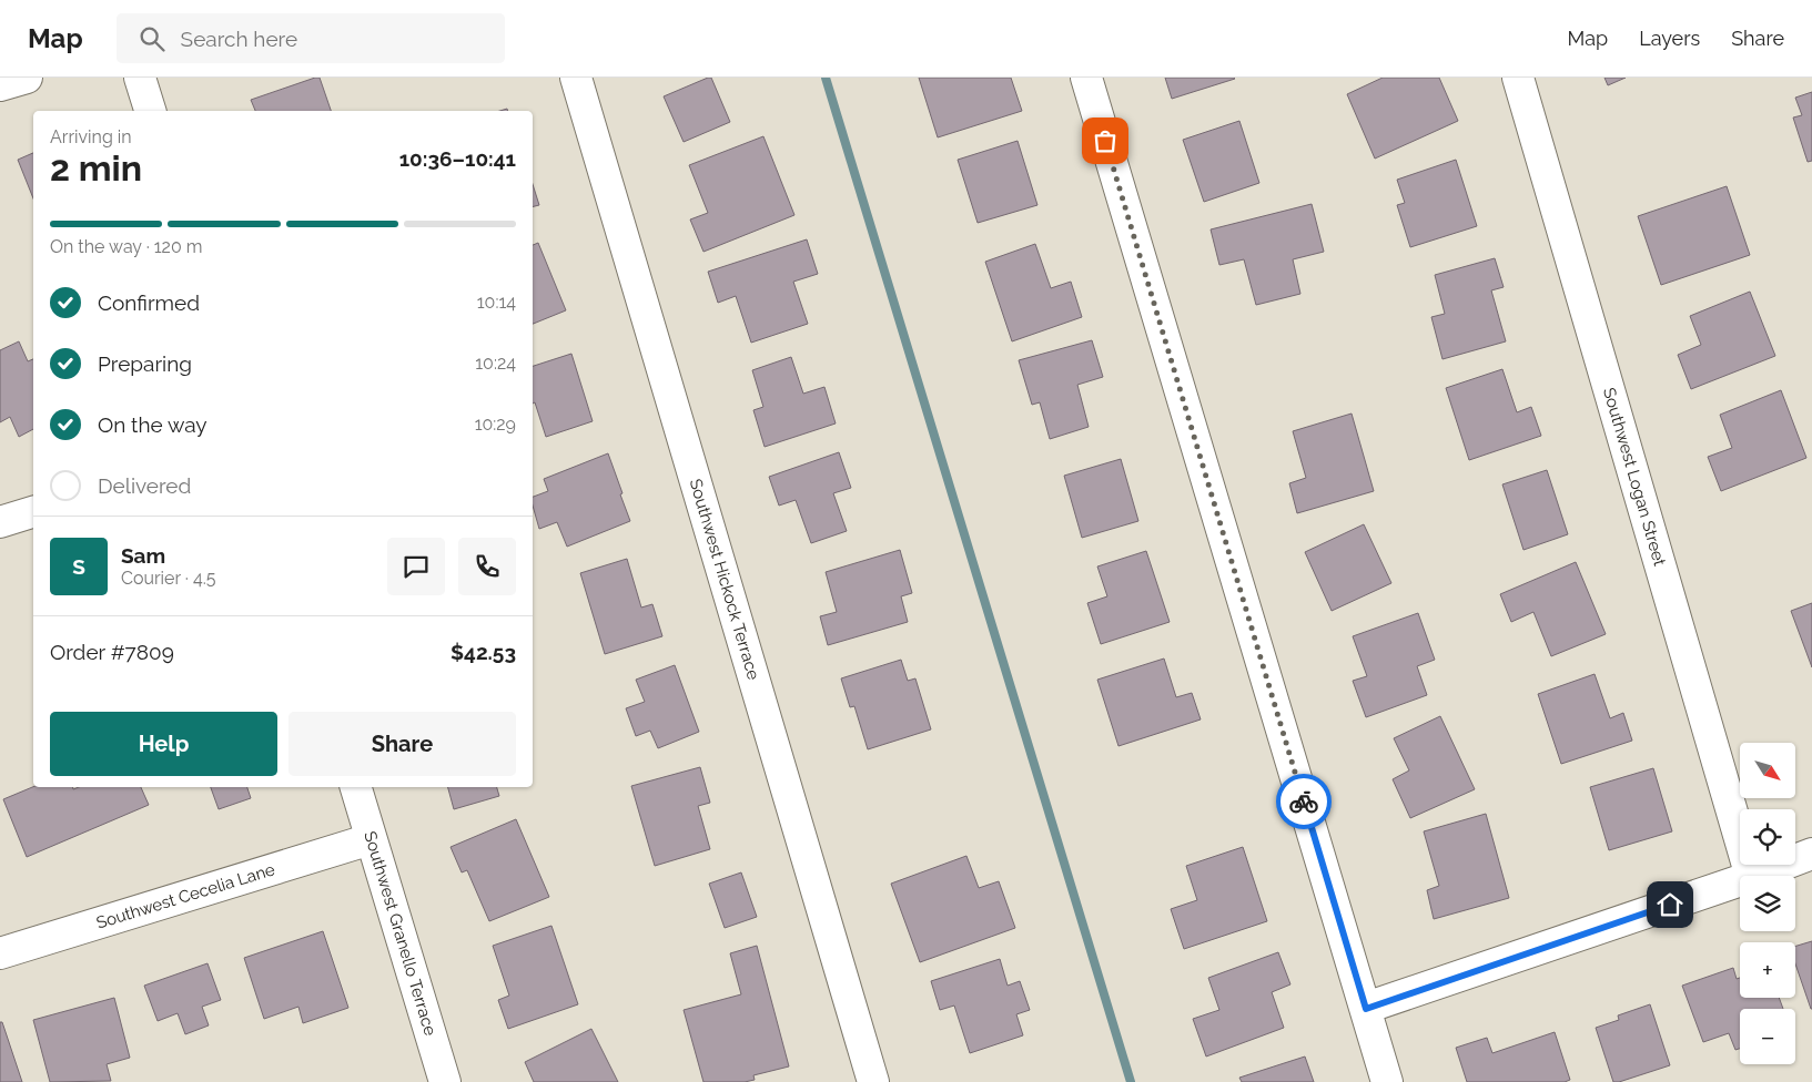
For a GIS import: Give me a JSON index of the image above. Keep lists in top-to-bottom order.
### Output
{
  "streets": {
    "street": [
      "Southwest Logan Street",
      "Southwest Hickock Terrace",
      "Southwest Cecelia Lane",
      "Southwest Granello Terrace"
    ]
  },
  "crossings": [
    ["Southwest Cecelia Lane", "Southwest Granello Terrace"]
  ],
  "north": "bottom right",
  "page": {
    "header": "Map",
    "search": "Search here",
    "nav": ["Map", "Layers", "Share"],
    "heading": ["2 min", "Arriving in", "10:36–10:41"],
    "panel": [
      "Sam",
      "Courier · 4.5",
      "Order #7809",
      "$42.53"
    ],
    "bar": "On the way · 120 m",
    "list": [
      ["Confirmed", "10:14"],
      ["Preparing", "10:24"],
      ["On the way", "10:29"],
      "Delivered"
    ],
    "round": "S",
    "buttons": ["Help", "Share"],
    "map_buttons": ["+", "−"]
  }
}
